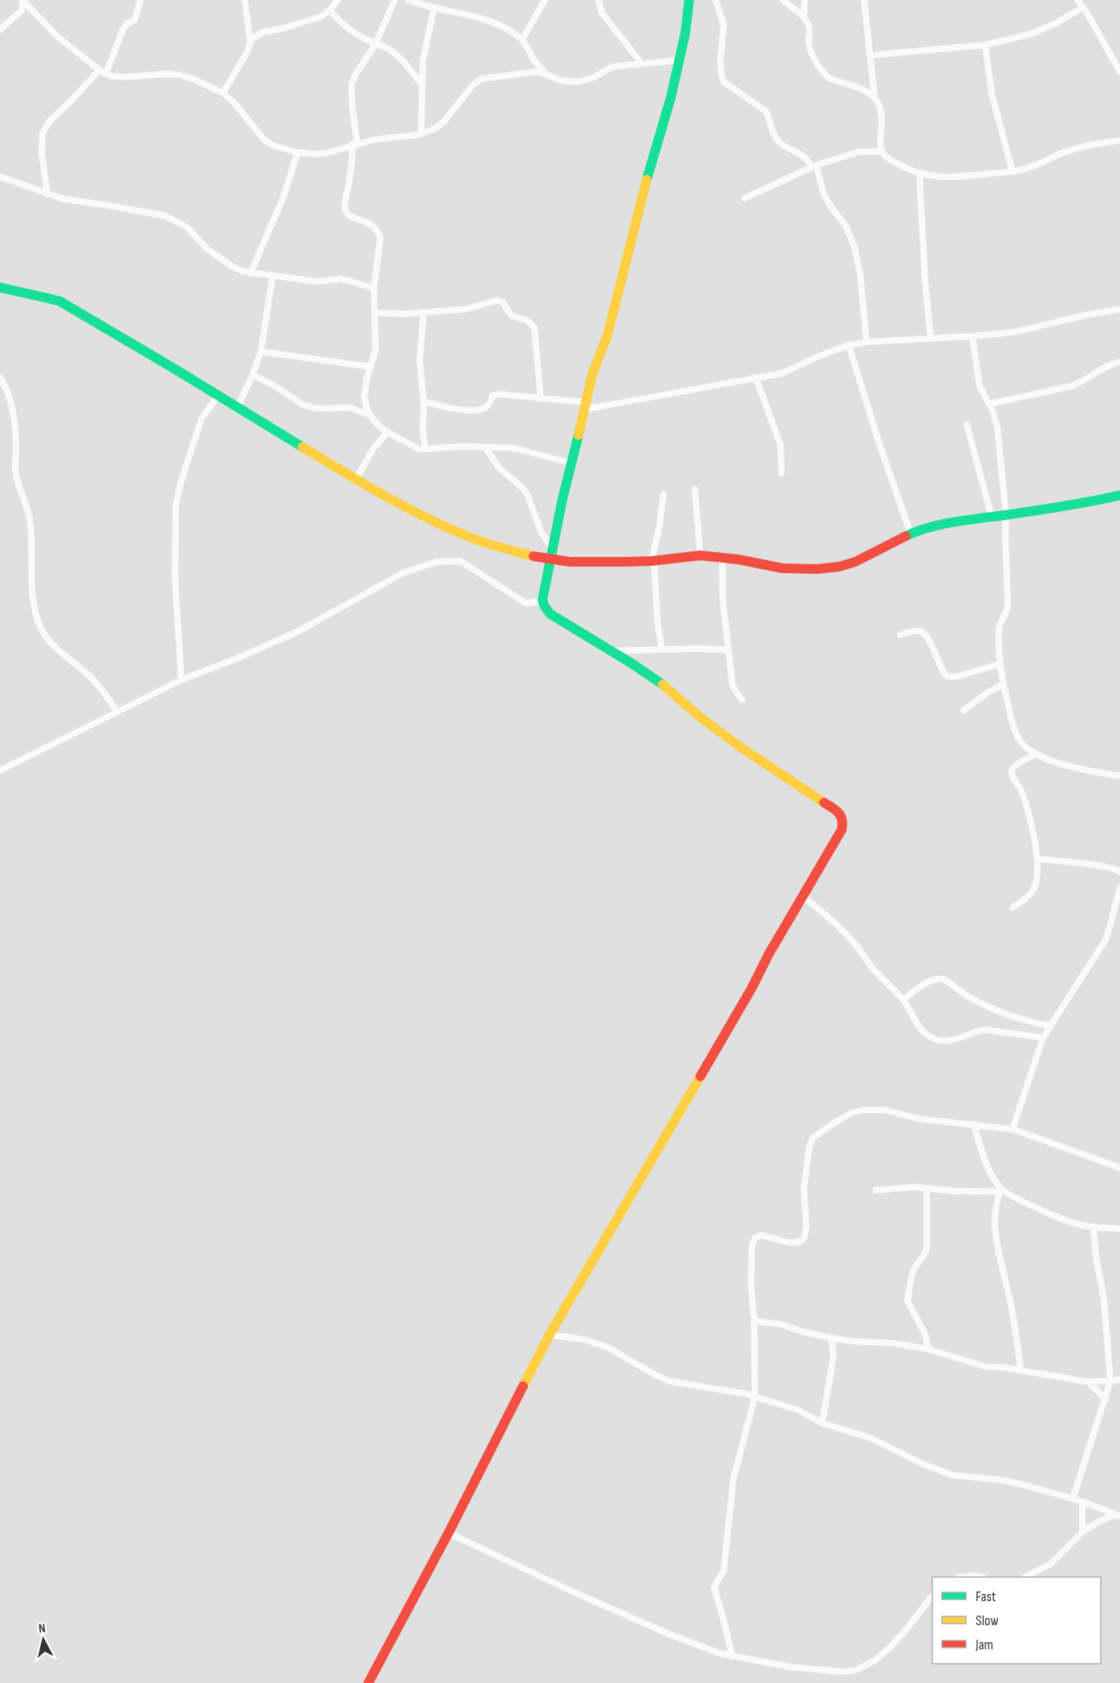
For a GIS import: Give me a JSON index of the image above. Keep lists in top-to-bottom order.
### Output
{
  "legend": ["Fast", "Slow", "Jam"],
  "north": "top"
}
